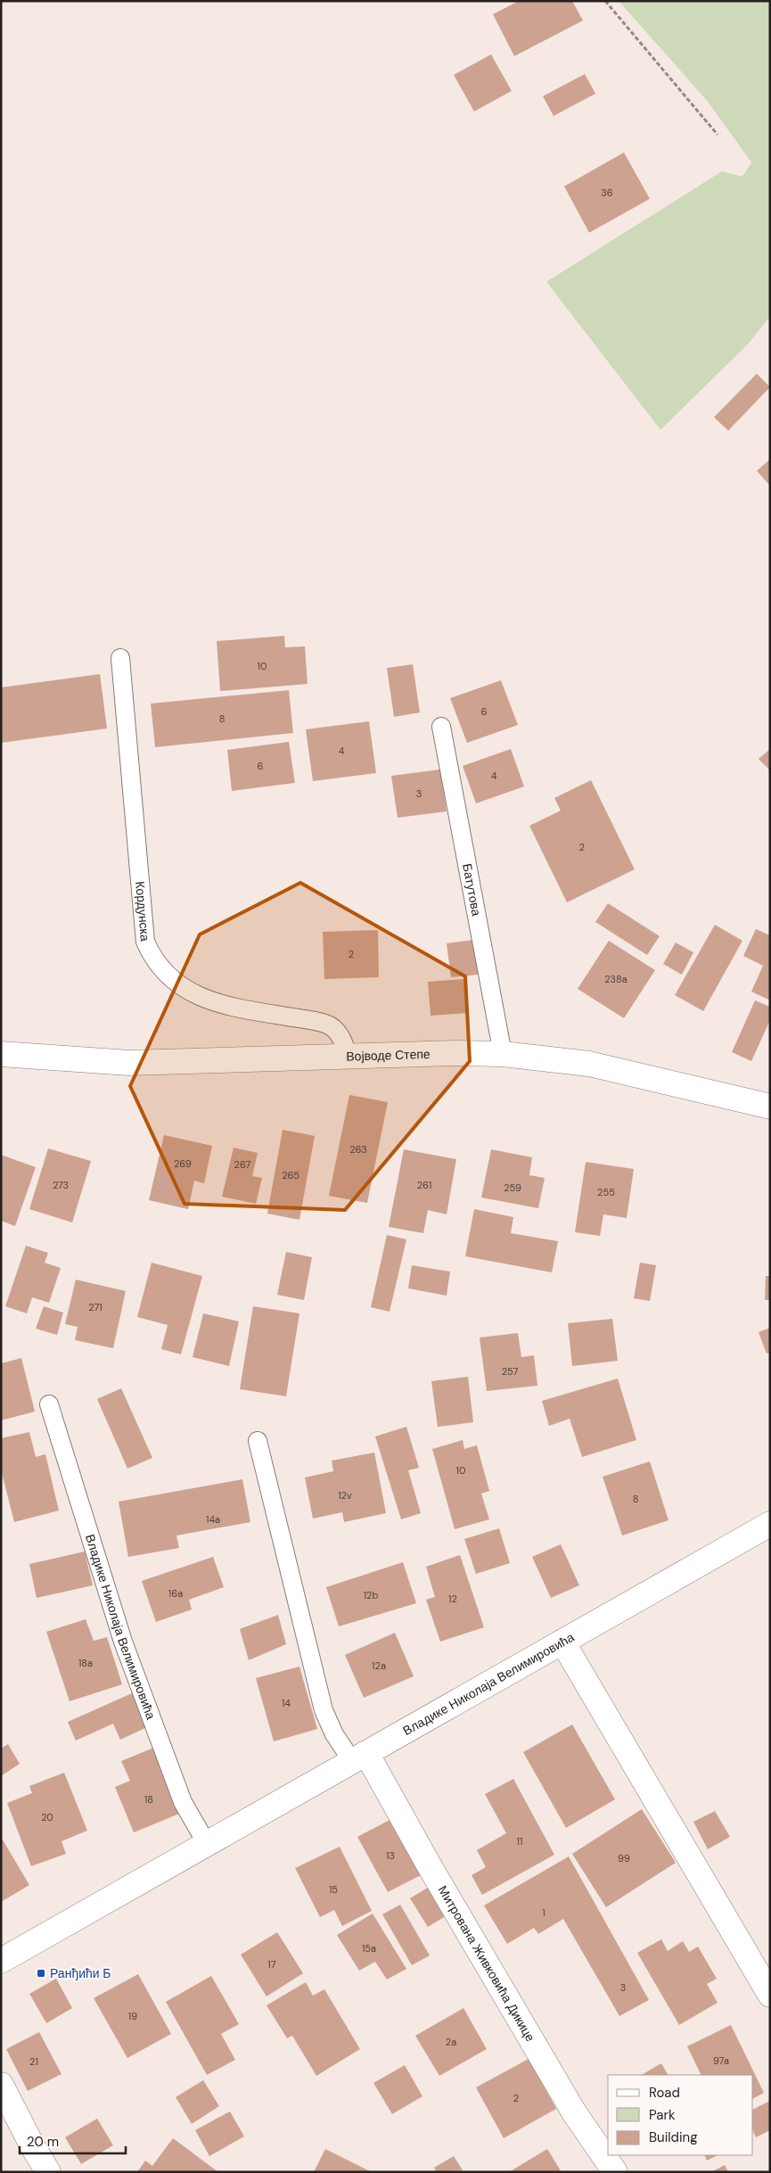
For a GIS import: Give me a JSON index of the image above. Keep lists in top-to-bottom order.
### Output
{
  "streets": {
    "street": ["Војводе Степе", "Владике Николаја Велимировића", "Митрована Живковића Дикице"],
    "lane": ["Батутова", "Кордунска"]
  },
  "crossings": [
    ["Батутова", "Војводе Степе"],
    ["Кордунска", "Војводе Степе"],
    ["Владике Николаја Велимировића", "Митрована Живковића Дикице"]
  ],
  "places": {
    "transit": ["Ранђићи Б"]
  },
  "house_numbers": [
    "36",
    "10",
    "6",
    "8",
    "4",
    "6",
    "4",
    "3",
    "2",
    "2",
    "238a",
    "263",
    "269",
    "267",
    "265",
    "273",
    "261",
    "259",
    "255",
    "271",
    "257",
    "10",
    "12v",
    "8",
    "14a",
    "16a",
    "12b",
    "12",
    "18a",
    "12a",
    "14",
    "18",
    "20",
    "11",
    "13",
    "99",
    "15",
    "1",
    "15a",
    "17",
    "3",
    "19",
    "2a",
    "97a",
    "21",
    "2"
  ],
  "legend": ["Road", "Park", "Building"],
  "scale_bar": "20 m"
}
